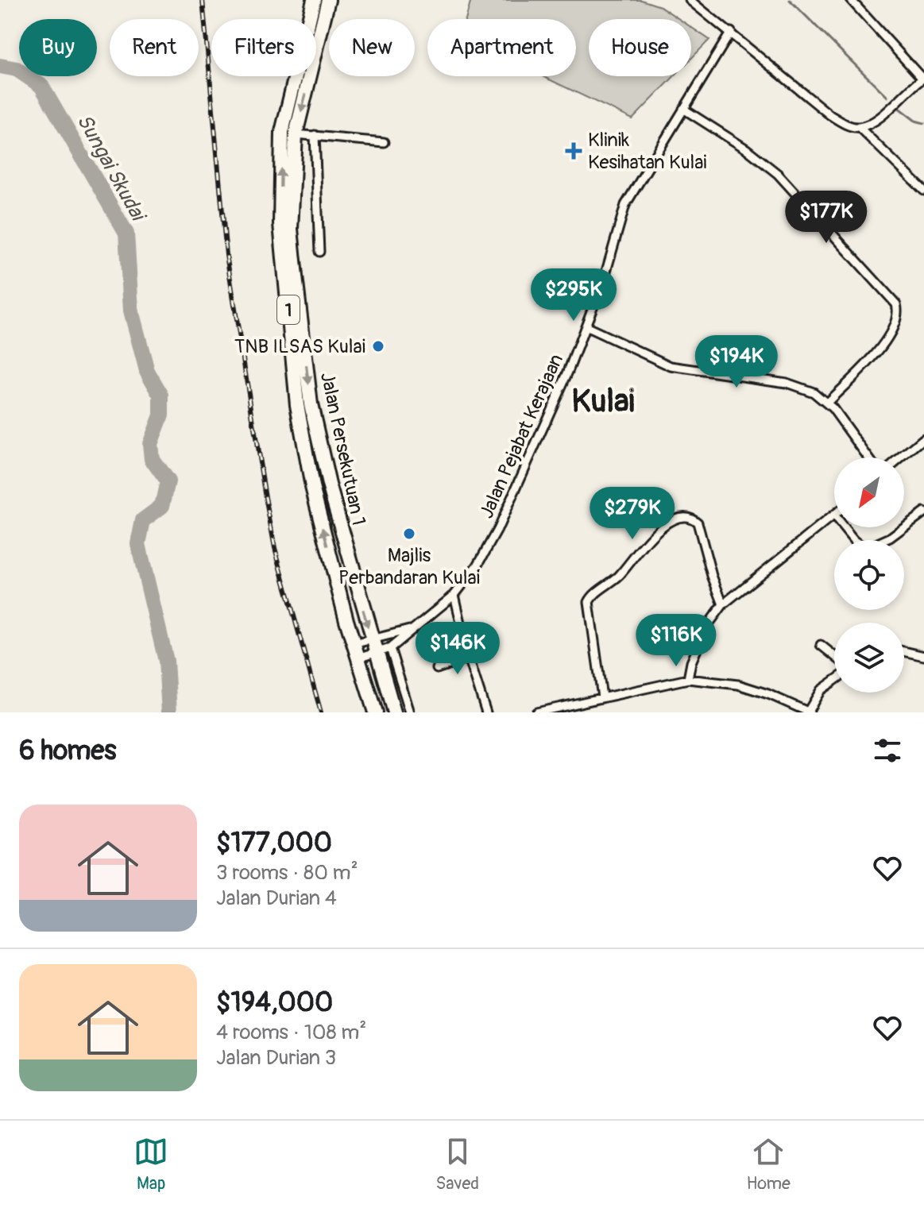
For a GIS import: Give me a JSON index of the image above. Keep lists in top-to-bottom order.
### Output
{
  "streets": {
    "highway": ["1", "Jalan Persekutuan 1"],
    "street": ["Jalan Pejabat Kerajaan"]
  },
  "crossings": [
    ["Jalan Pejabat Kerajaan", "Jalan Persekutuan 1"]
  ],
  "districts": ["Kulai"],
  "water": ["Sungai Skudai"],
  "places": {
    "health": ["Klinik Kesihatan Kulai"],
    "other": ["TNB ILSAS Kulai", "Majlis Perbandaran Kulai"]
  },
  "north": "bottom left",
  "page": {
    "chip": [
      "Buy",
      "Rent",
      "Filters",
      "New",
      "Apartment",
      "House"
    ],
    "price": [
      "$177K",
      "$295K",
      "$194K",
      "$279K",
      "$116K",
      "$146K"
    ],
    "heading": "6 homes",
    "list": [
      {
        "name": "$177,000",
        "note": "3 rooms · 80 m² · Jalan Durian 4"
      },
      {
        "name": "$194,000",
        "note": "4 rooms · 108 m² · Jalan Durian 3"
      }
    ],
    "tabs": ["Map", "Saved", "Home"]
  }
}
